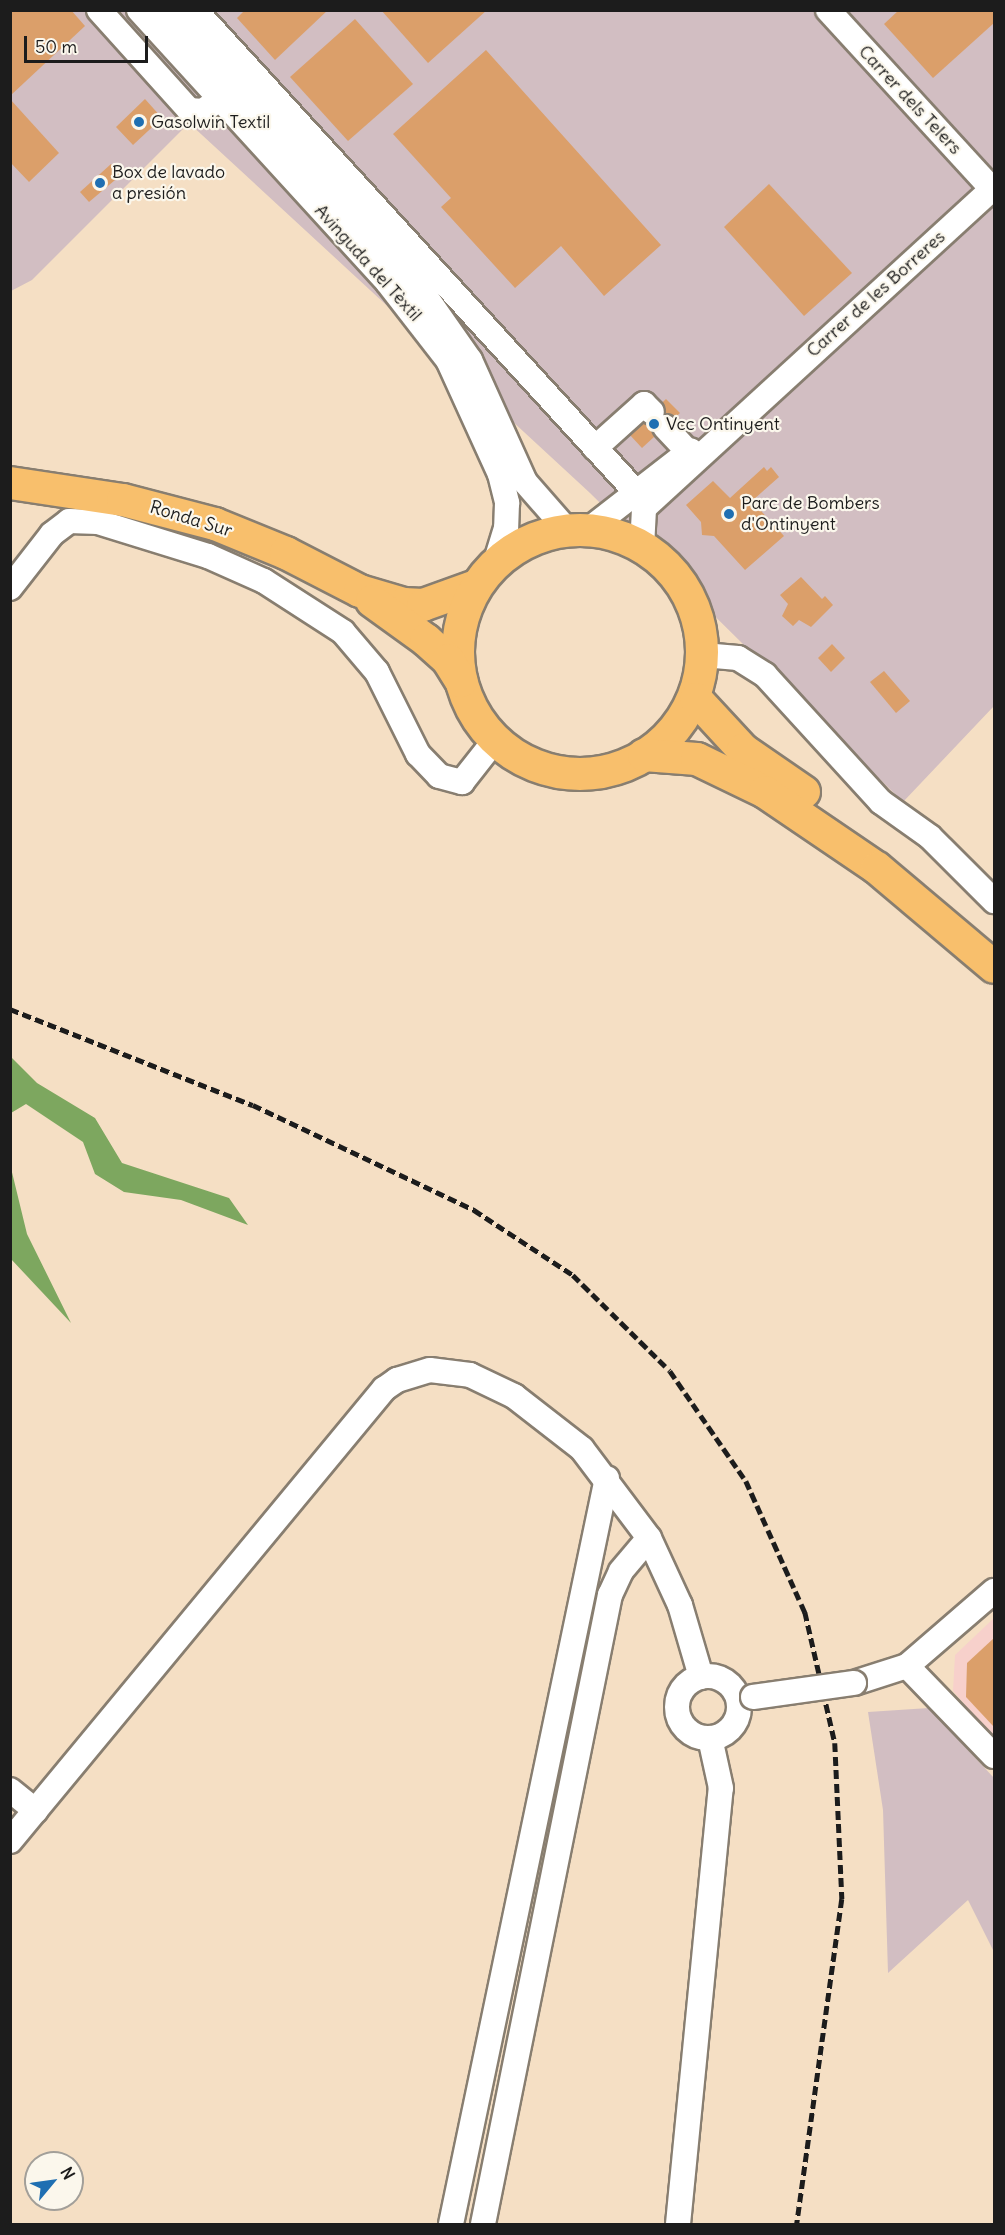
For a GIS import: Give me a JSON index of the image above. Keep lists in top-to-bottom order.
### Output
{
  "streets": {
    "main road": ["Ronda Sur"],
    "street": ["Carrer dels Telers", "Avinguda del Tèxtil", "Carrer de les Borreres"]
  },
  "crossings": [
    ["Carrer dels Telers", "Carrer de les Borreres"]
  ],
  "places": [
    "Gasolwin Textil",
    "Box de lavado a presión",
    "Vcc Ontinyent",
    "Parc de Bombers d'Ontinyent"
  ],
  "scale_bar": "50 m",
  "north": "top right"
}
